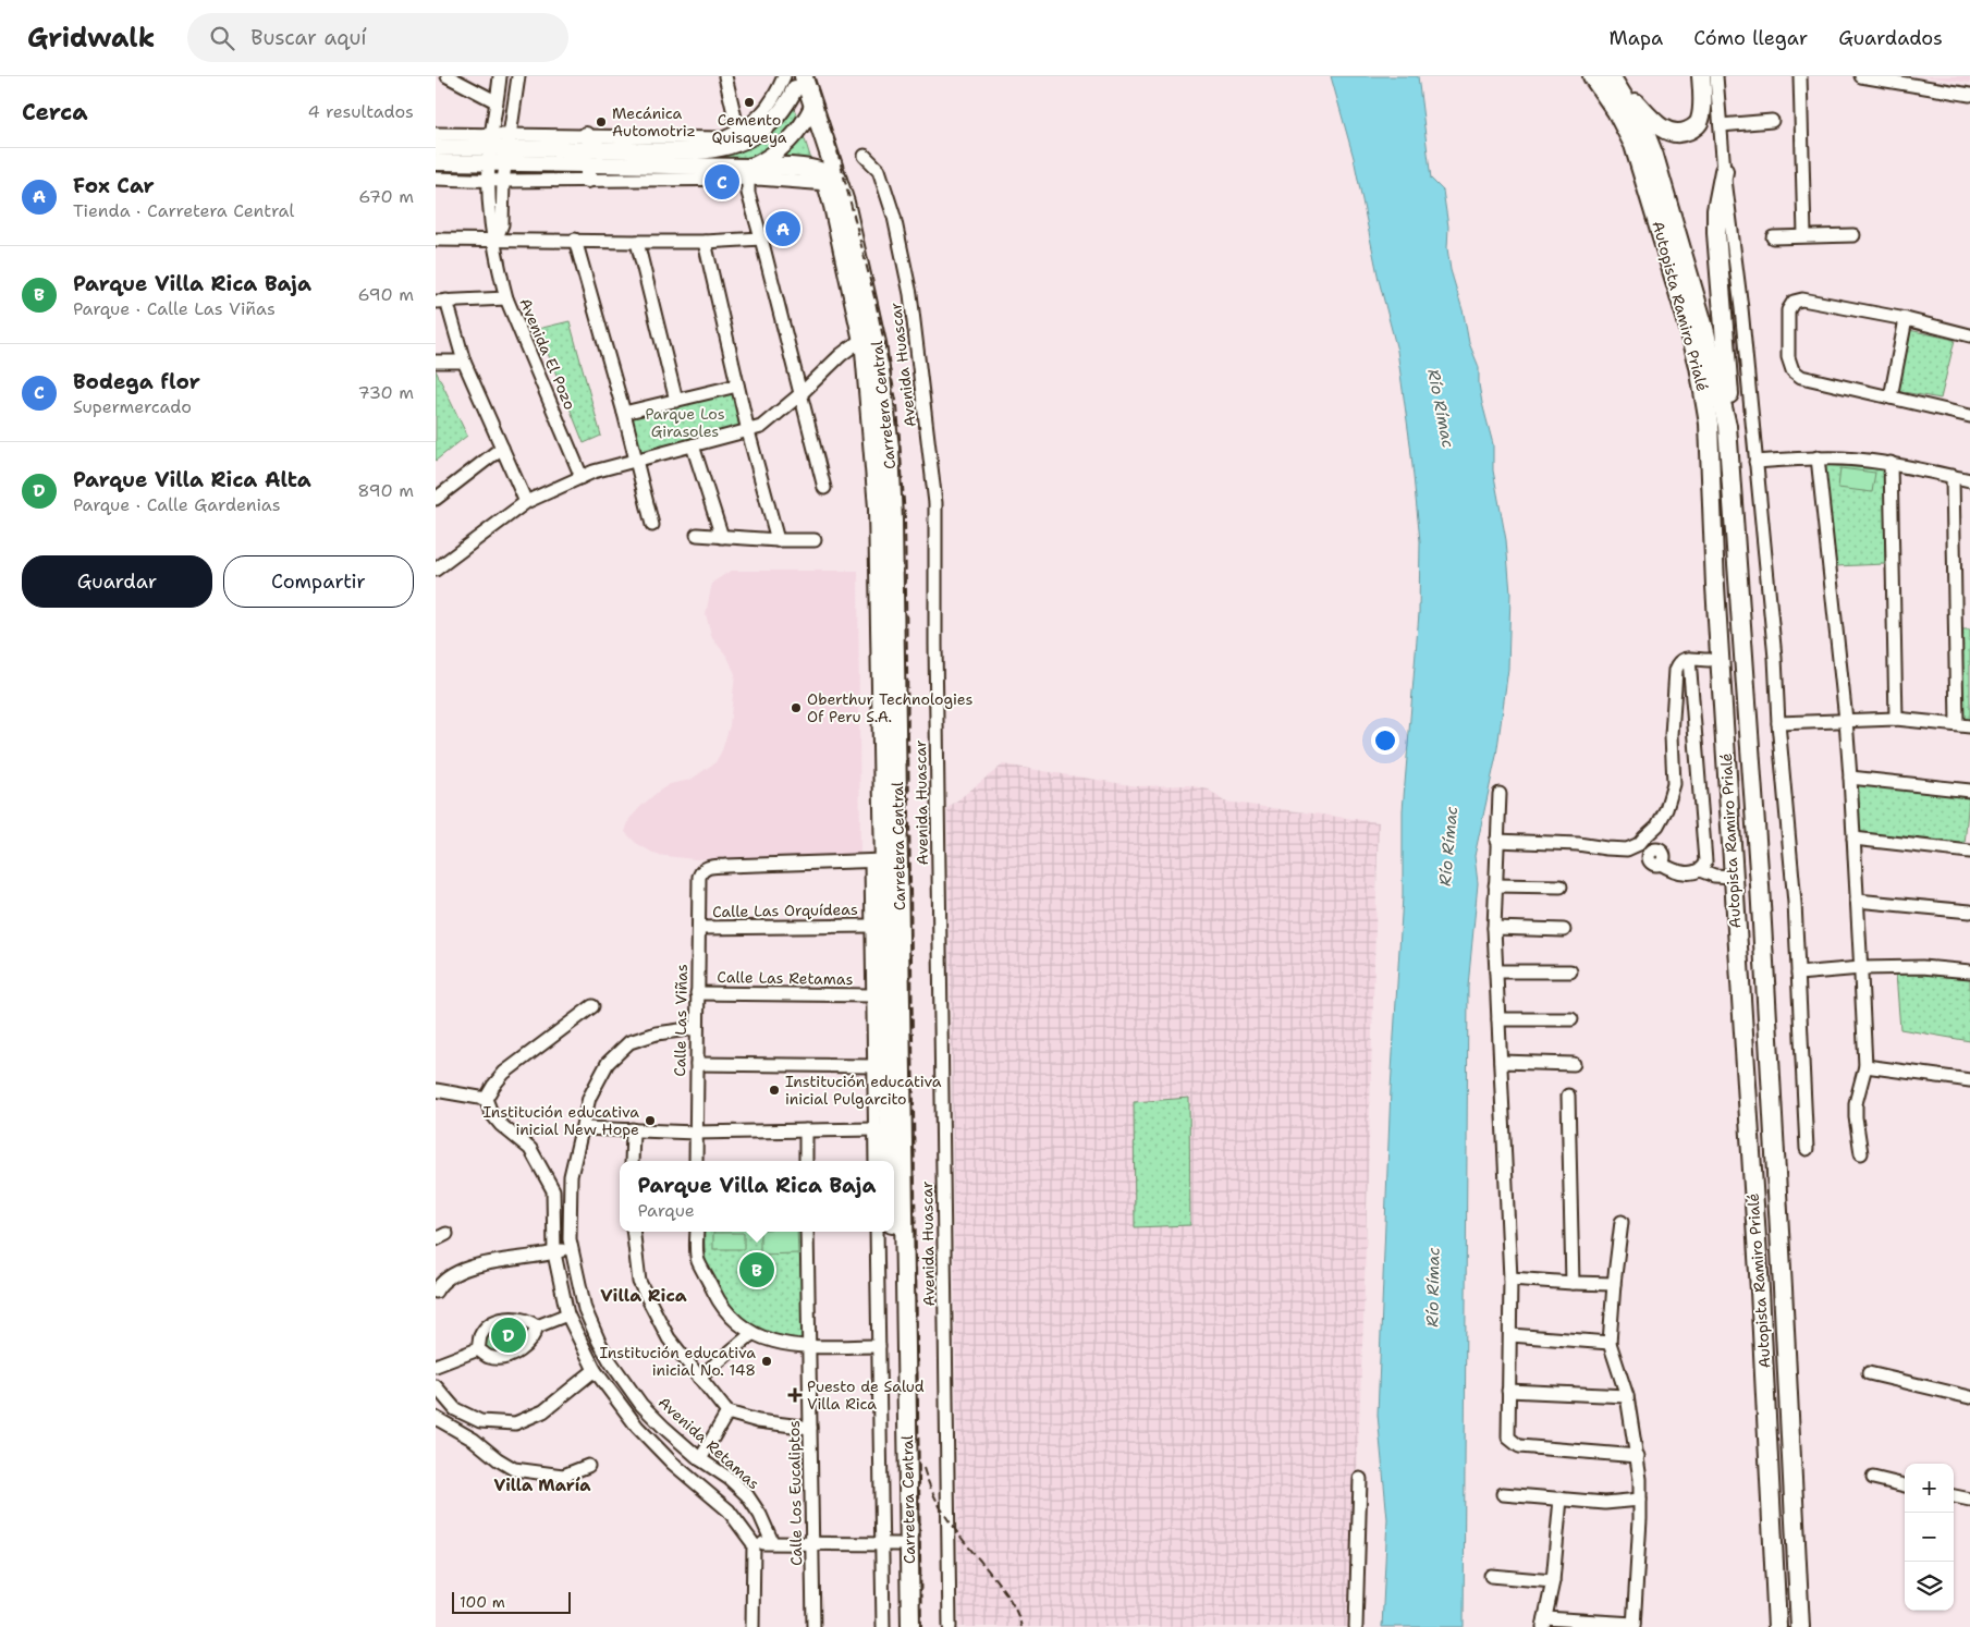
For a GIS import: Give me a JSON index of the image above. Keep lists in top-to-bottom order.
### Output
{
  "streets": {
    "highway": ["Autopista Ramiro Prialé", "Carretera Central"],
    "street": [
      "Avenida El Pozo",
      "Avenida Huascar",
      "Calle Las Orquídeas",
      "Calle Las Retamas",
      "Calle Las Viñas",
      "Avenida Retamas",
      "Calle Los Eucaliptos"
    ]
  },
  "crossings": [
    ["Carretera Central", "Calle Las Orquídeas"],
    ["Carretera Central", "Calle Las Viñas"],
    ["Calle Las Orquídeas", "Calle Las Viñas"],
    ["Calle Las Retamas", "Calle Las Viñas"],
    ["Calle Las Viñas", "Avenida Retamas"]
  ],
  "districts": ["Villa Rica", "Villa María"],
  "water": ["Río Rímac"],
  "parks": ["Parque Los Girasoles"],
  "places": {
    "other": [
      "Cemento Quisqueya",
      "Mecánica Automotriz",
      "Oberthur Technologies Of Peru S.A.",
      "Institución educativa inicial Pulgarcito",
      "Institución educativa inicial New Hope",
      "Institución educativa inicial No. 148"
    ],
    "health": ["Puesto de Salud Villa Rica"]
  },
  "scale_bar": "100 m",
  "page": {
    "header": "Gridwalk",
    "search": "Buscar aquí",
    "nav": ["Mapa", "Cómo llegar", "Guardados"],
    "heading": ["Cerca", "4 resultados"],
    "list": [
      {
        "mark": "A",
        "name": "Fox Car",
        "note": "Tienda · Carretera Central",
        "value": "670 m"
      },
      {
        "mark": "B",
        "name": "Parque Villa Rica Baja",
        "note": "Parque · Calle Las Viñas",
        "value": "690 m"
      },
      {
        "mark": "C",
        "name": "Bodega flor",
        "note": "Supermercado",
        "value": "730 m"
      },
      {
        "mark": "D",
        "name": "Parque Villa Rica Alta",
        "note": "Parque · Calle Gardenias",
        "value": "890 m"
      }
    ],
    "pins": [
      "C",
      "A",
      "B",
      "D"
    ],
    "buttons": ["Guardar", "Compartir"],
    "popup": ["Parque Villa Rica Baja", "Parque"],
    "map_buttons": ["+", "−"],
    "scale": "100 m"
  }
}
